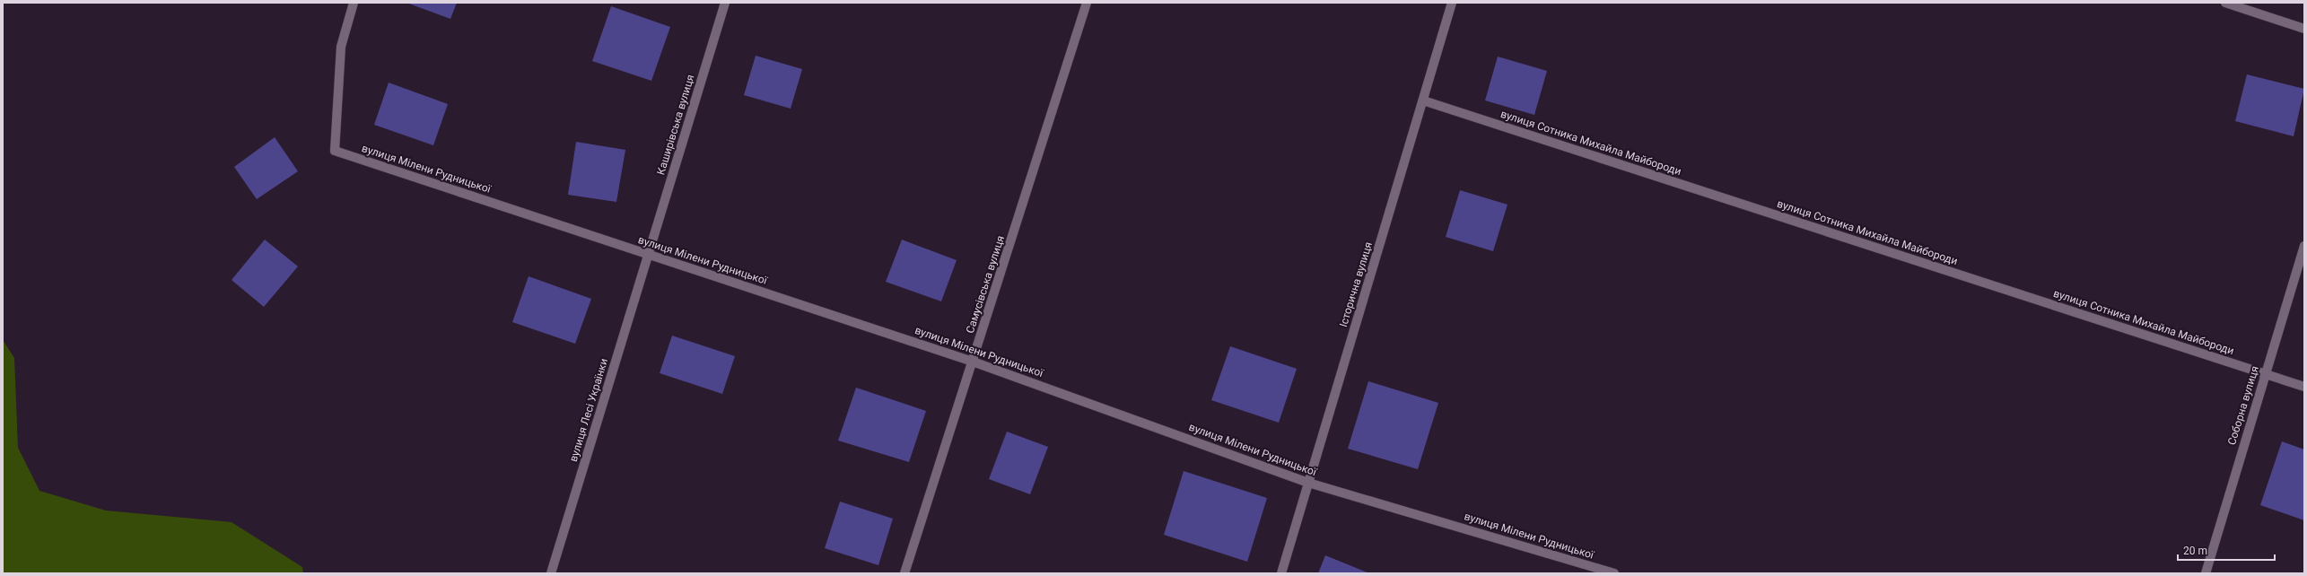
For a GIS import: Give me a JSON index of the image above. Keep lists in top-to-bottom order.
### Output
{
  "streets": {
    "street": [
      "Каширівська вулиця",
      "вулиця Сотника Михайла Майбороди",
      "вулиця Мілени Рудницької",
      "Самусівська вулиця",
      "Історична вулиця",
      "Соборна вулиця",
      "вулиця Лесі Українки"
    ]
  },
  "crossings": [
    ["Каширівська вулиця", "вулиця Мілени Рудницької"],
    ["Каширівська вулиця", "вулиця Лесі Українки"],
    ["вулиця Сотника Михайла Майбороди", "Історична вулиця"],
    ["вулиця Сотника Михайла Майбороди", "Соборна вулиця"],
    ["вулиця Мілени Рудницької", "Самусівська вулиця"],
    ["вулиця Мілени Рудницької", "Історична вулиця"],
    ["вулиця Мілени Рудницької", "вулиця Лесі Українки"]
  ],
  "scale_bar": "20 m"
}
